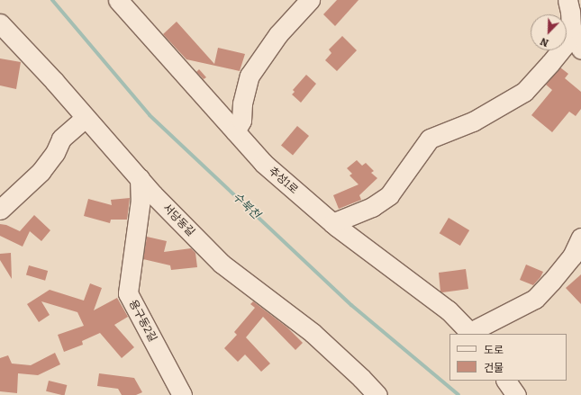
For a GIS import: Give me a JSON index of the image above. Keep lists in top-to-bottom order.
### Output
{
  "streets": {
    "street": ["추성1로", "서당동길", "용구동2길"]
  },
  "crossings": [
    ["서당동길", "용구동2길"]
  ],
  "water": ["수북천"],
  "legend": ["도로", "건물"],
  "north": "bottom left"
}
